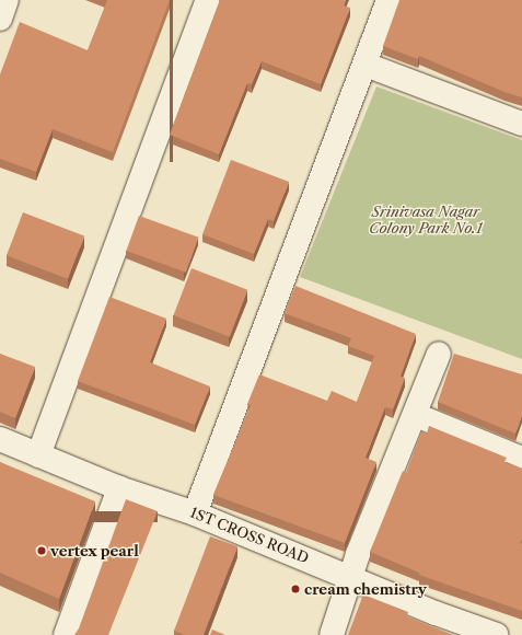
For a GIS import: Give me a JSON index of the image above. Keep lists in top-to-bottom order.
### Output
{
  "streets": {
    "street": ["1ST CROSS ROAD"]
  },
  "parks": ["Srinivasa Nagar Colony Park No.1"],
  "places": ["vertex pearl", "cream chemistry"]
}
